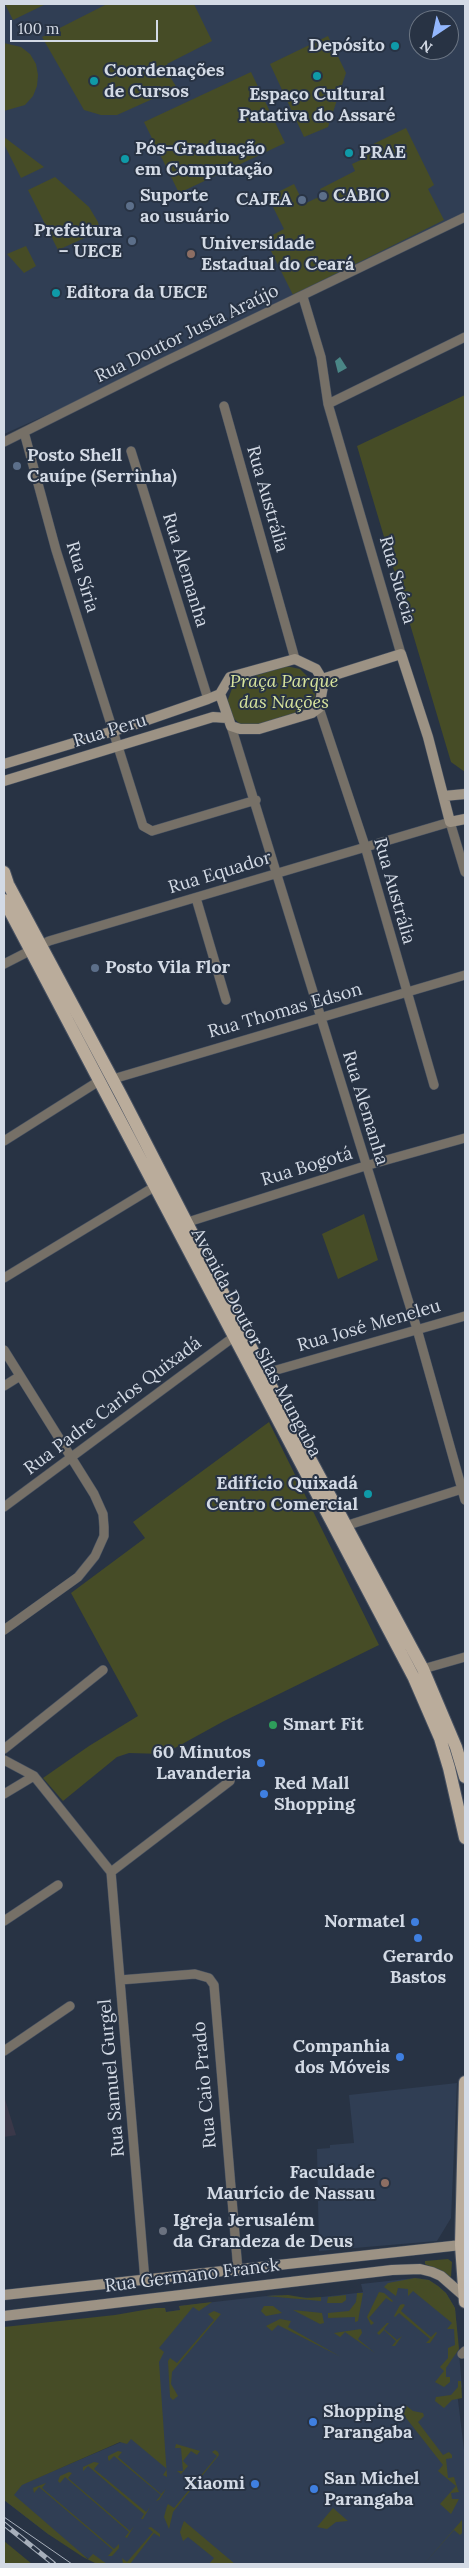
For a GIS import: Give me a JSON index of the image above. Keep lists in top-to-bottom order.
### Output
{
  "streets": {
    "main road": ["Avenida Doutor Silas Munguba"],
    "street": [
      "Rua Doutor Justa Araújo",
      "Rua Austrália",
      "Rua Alemanha",
      "Rua Síria",
      "Rua Suécia",
      "Rua Peru",
      "Rua Equador",
      "Rua Thomas Edson",
      "Rua Bogotá",
      "Rua José Meneleu",
      "Rua Padre Carlos Quixadá",
      "Rua Samuel Gurgel",
      "Rua Caio Prado",
      "Rua Germano Franck"
    ]
  },
  "crossings": [
    ["Rua Doutor Justa Araújo", "Rua Síria"],
    ["Rua Doutor Justa Araújo", "Rua Suécia"],
    ["Rua Austrália", "Rua Alemanha"],
    ["Rua Austrália", "Rua Peru"],
    ["Rua Austrália", "Rua Equador"],
    ["Rua Austrália", "Rua Thomas Edson"],
    ["Rua Alemanha", "Rua Peru"],
    ["Rua Alemanha", "Rua Equador"],
    ["Rua Alemanha", "Rua Thomas Edson"],
    ["Rua Alemanha", "Rua Bogotá"],
    ["Rua Alemanha", "Rua José Meneleu"],
    ["Rua Síria", "Rua Peru"],
    ["Rua Suécia", "Rua Equador"],
    ["Rua Equador", "Avenida Doutor Silas Munguba"],
    ["Rua Thomas Edson", "Avenida Doutor Silas Munguba"],
    ["Rua Bogotá", "Avenida Doutor Silas Munguba"],
    ["Rua José Meneleu", "Avenida Doutor Silas Munguba"],
    ["Avenida Doutor Silas Munguba", "Rua Padre Carlos Quixadá"],
    ["Rua Samuel Gurgel", "Rua Caio Prado"],
    ["Rua Samuel Gurgel", "Rua Germano Franck"],
    ["Rua Caio Prado", "Rua Germano Franck"]
  ],
  "parks": ["Praça Parque das Nações"],
  "places": [
    "Depósito",
    "Espaço Cultural Patativa do Assaré",
    "Coordenações de Cursos",
    "PRAE",
    "Pós-Graduação em Computação",
    "CABIO",
    "CAJEA",
    "Suporte ao usuário",
    "Prefeitura – UECE",
    "Universidade Estadual do Ceará",
    "Editora da UECE",
    "Posto Shell Cauípe (Serrinha)",
    "Posto Vila Flor",
    "Edifício Quixadá Centro Comercial",
    "Smart Fit",
    "60 Minutos Lavanderia",
    "Red Mall Shopping",
    "Normatel",
    "Gerardo Bastos",
    "Companhia dos Móveis",
    "Faculdade Maurício de Nassau",
    "Igreja Jerusalém da Grandeza de Deus",
    "Shopping Parangaba",
    "Xiaomi",
    "San Michel Parangaba"
  ],
  "scale_bar": "100 m",
  "north": "bottom left"
}
